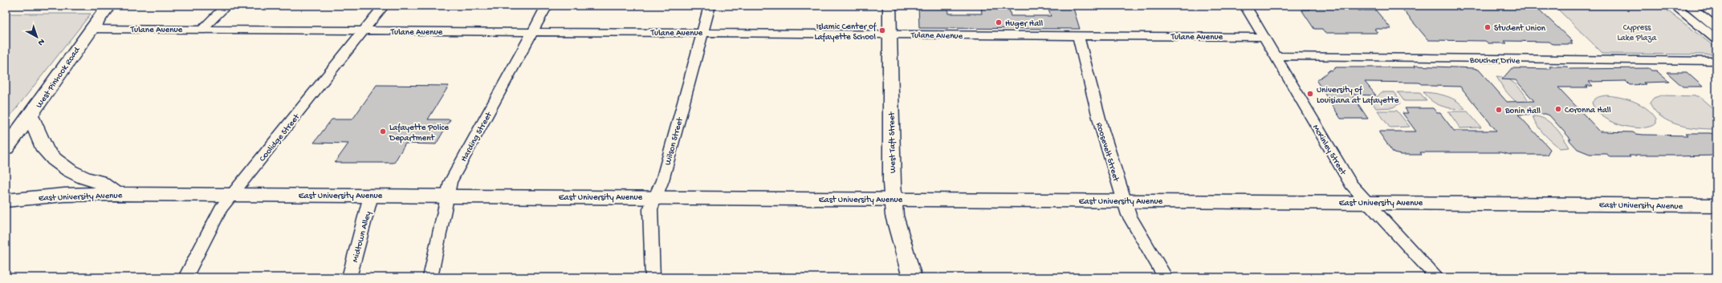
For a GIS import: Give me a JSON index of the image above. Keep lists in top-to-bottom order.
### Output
{
  "streets": {
    "main road": ["West Pinhook Road", "East University Avenue"],
    "street": [
      "Tulane Avenue",
      "Boucher Drive",
      "Harding Street",
      "Coolidge Street",
      "Wilson Street",
      "West Taft Street",
      "McKinley Street",
      "Roosevelt Street",
      "Midtown Alley"
    ]
  },
  "crossings": [
    ["Tulane Avenue", "West Pinhook Road"],
    ["Tulane Avenue", "Harding Street"],
    ["Tulane Avenue", "Coolidge Street"],
    ["Tulane Avenue", "Wilson Street"],
    ["Tulane Avenue", "West Taft Street"],
    ["Tulane Avenue", "McKinley Street"],
    ["Tulane Avenue", "Roosevelt Street"],
    ["Boucher Drive", "McKinley Street"],
    ["Harding Street", "East University Avenue"],
    ["Coolidge Street", "East University Avenue"],
    ["Wilson Street", "East University Avenue"],
    ["West Taft Street", "East University Avenue"],
    ["McKinley Street", "East University Avenue"],
    ["Roosevelt Street", "East University Avenue"],
    ["East University Avenue", "Midtown Alley"]
  ],
  "parks": ["Cypress Lake Plaza"],
  "places": [
    "Huger Hall",
    "Student Union",
    "Islamic Center of Lafayette School",
    "University of Louisiana at Lafayette",
    "Coronna Hall",
    "Bonin Hall",
    "Lafayette Police Department"
  ],
  "north": "bottom right"
}
